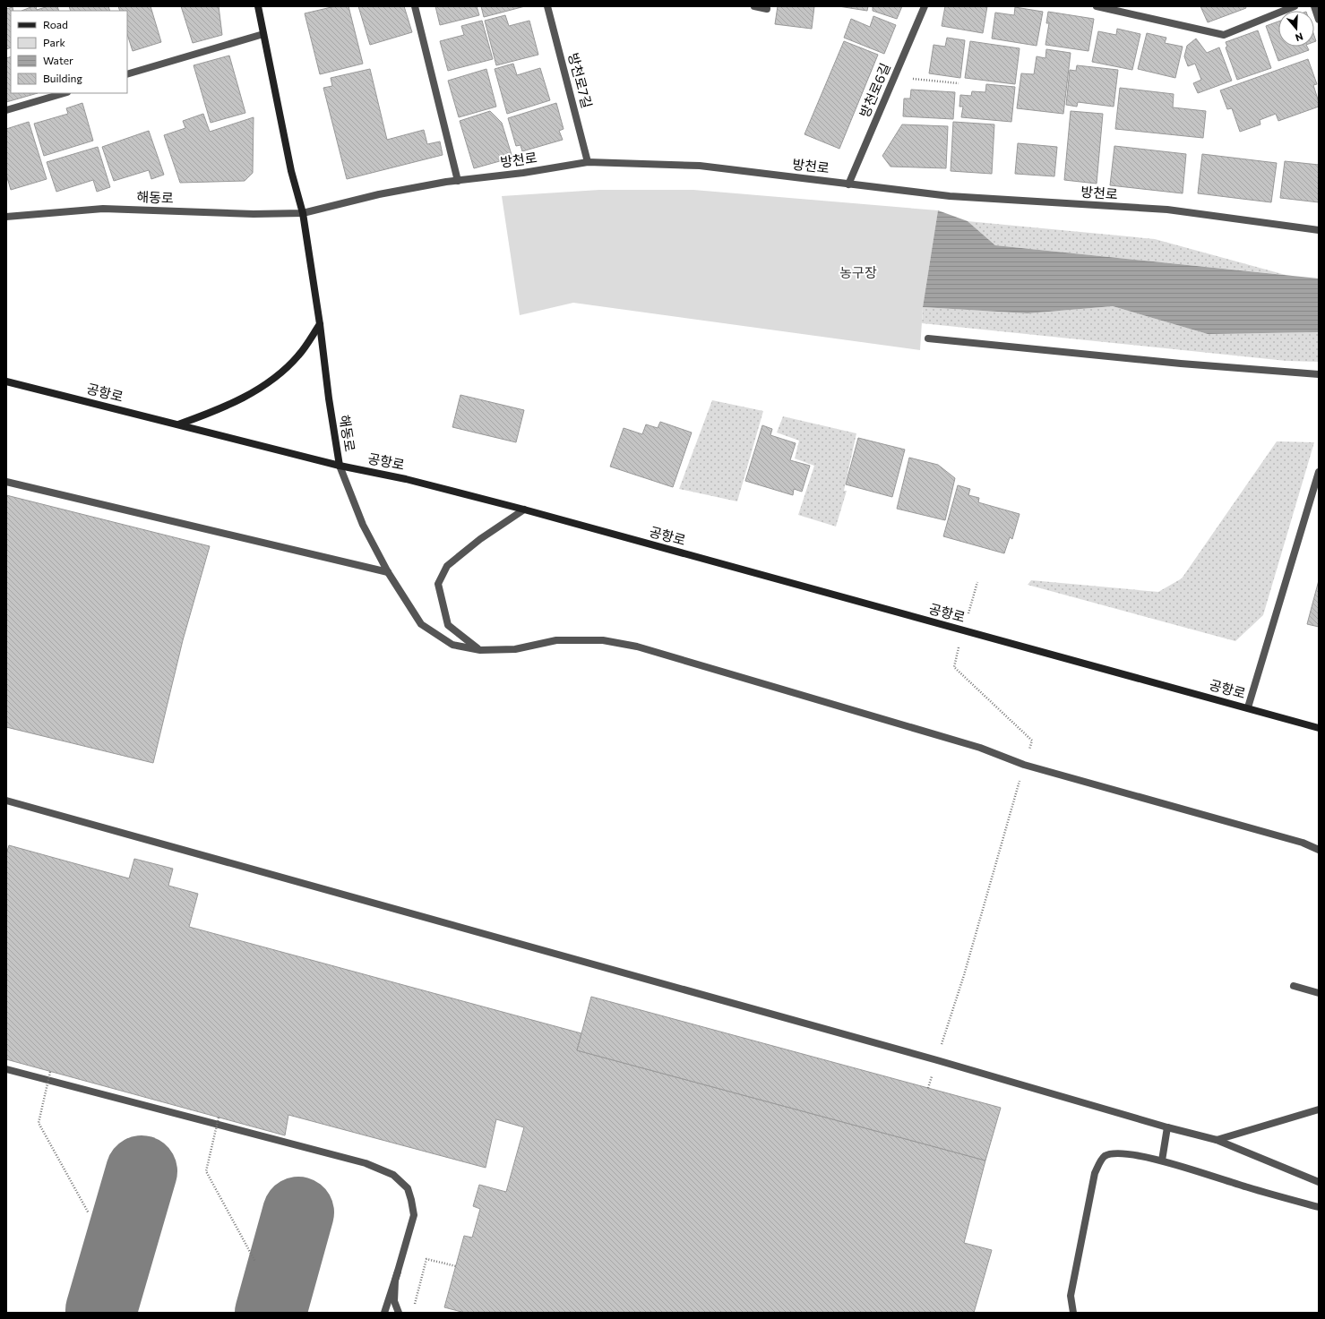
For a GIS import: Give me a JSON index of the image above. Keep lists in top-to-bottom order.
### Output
{
  "streets": {
    "main road": ["해동로", "공항로"],
    "street": ["방천로7길", "방천로6길", "방천로"]
  },
  "crossings": [
    ["방천로7길", "방천로"],
    ["방천로6길", "방천로"],
    ["방천로", "해동로"],
    ["해동로", "공항로"]
  ],
  "parks": ["농구장"],
  "legend": [
    "Road",
    "Park",
    "Water",
    "Building"
  ],
  "north": "bottom"
}
